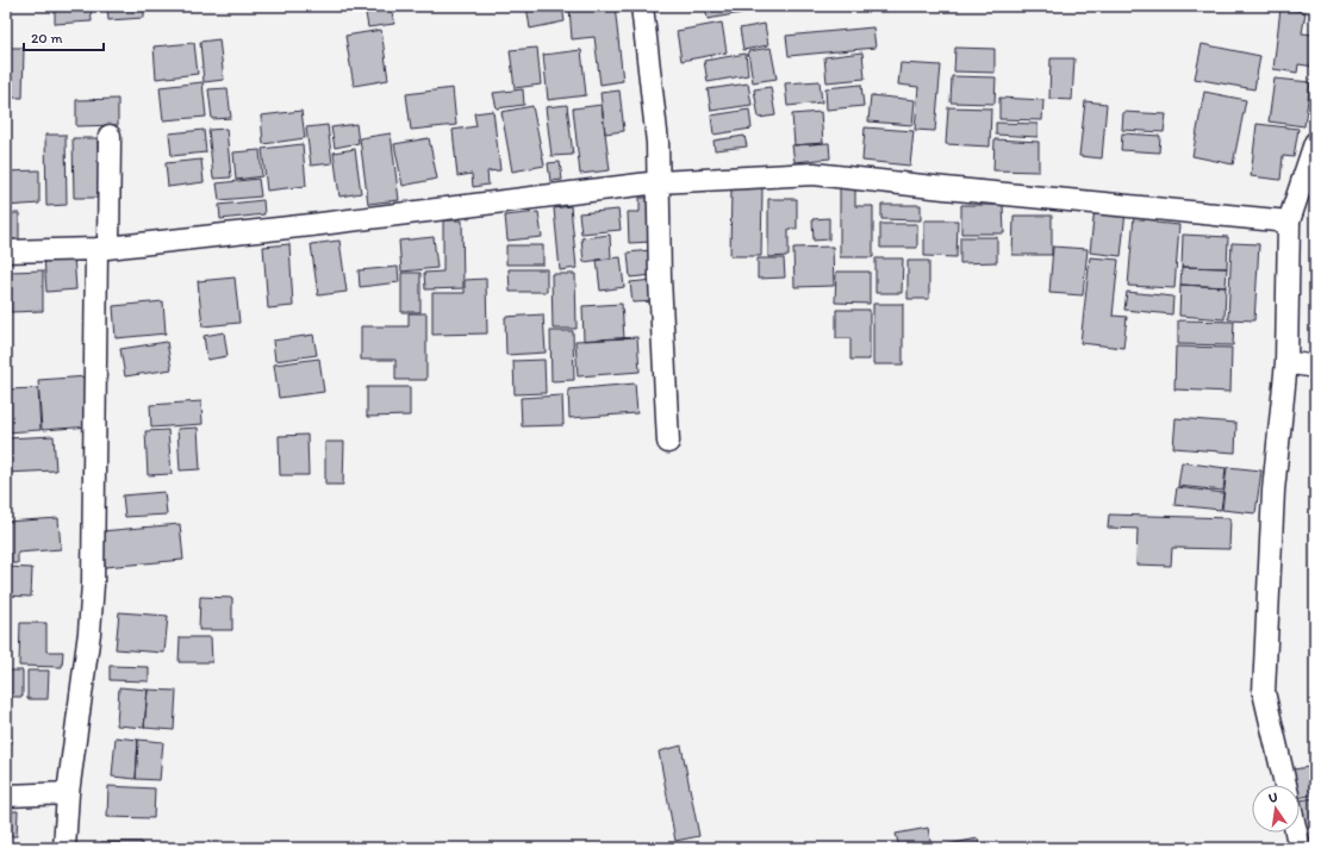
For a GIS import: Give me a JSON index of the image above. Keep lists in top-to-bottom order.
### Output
{
  "scale_bar": "20 m",
  "north": "top"
}
